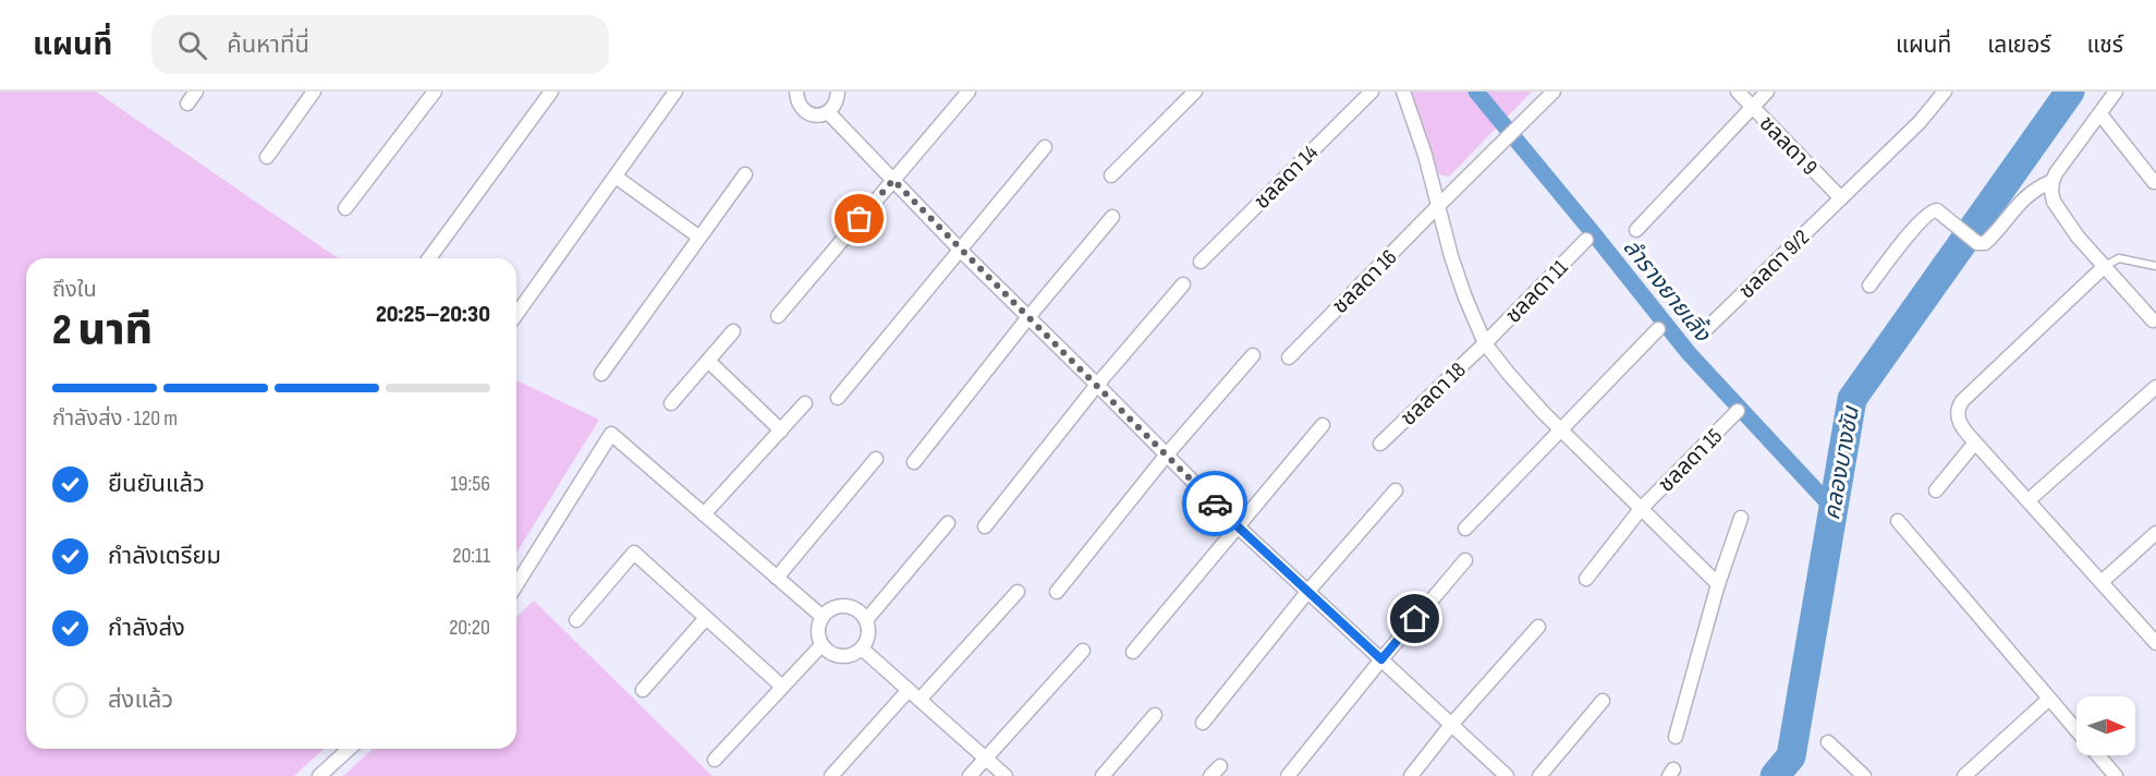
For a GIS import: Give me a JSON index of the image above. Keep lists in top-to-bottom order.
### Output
{
  "streets": {
    "street": [
      "ชลลดา 9",
      "ชลลดา 14",
      "ชลลดา 9/2",
      "ชลลดา 16",
      "ชลลดา 11",
      "ชลลดา 18",
      "ชลลดา 15"
    ]
  },
  "crossings": [
    ["ชลลดา 9", "ชลลดา 9/2"],
    ["ชลลดา 11", "ชลลดา 18"]
  ],
  "water": ["ลำรางยายเลิ้ง", "คลองบางชัน"],
  "north": "right",
  "page": {
    "header": "แผนที่",
    "search": "ค้นหาที่นี่",
    "nav": ["แผนที่", "เลเยอร์", "แชร์"],
    "heading": ["2 นาที", "ถึงใน", "20:25–20:30"],
    "bar": "กำลังส่ง · 120 m",
    "list": [
      ["ยืนยันแล้ว", "19:56"],
      ["กำลังเตรียม", "20:11"],
      ["กำลังส่ง", "20:20"],
      "ส่งแล้ว"
    ]
  }
}
